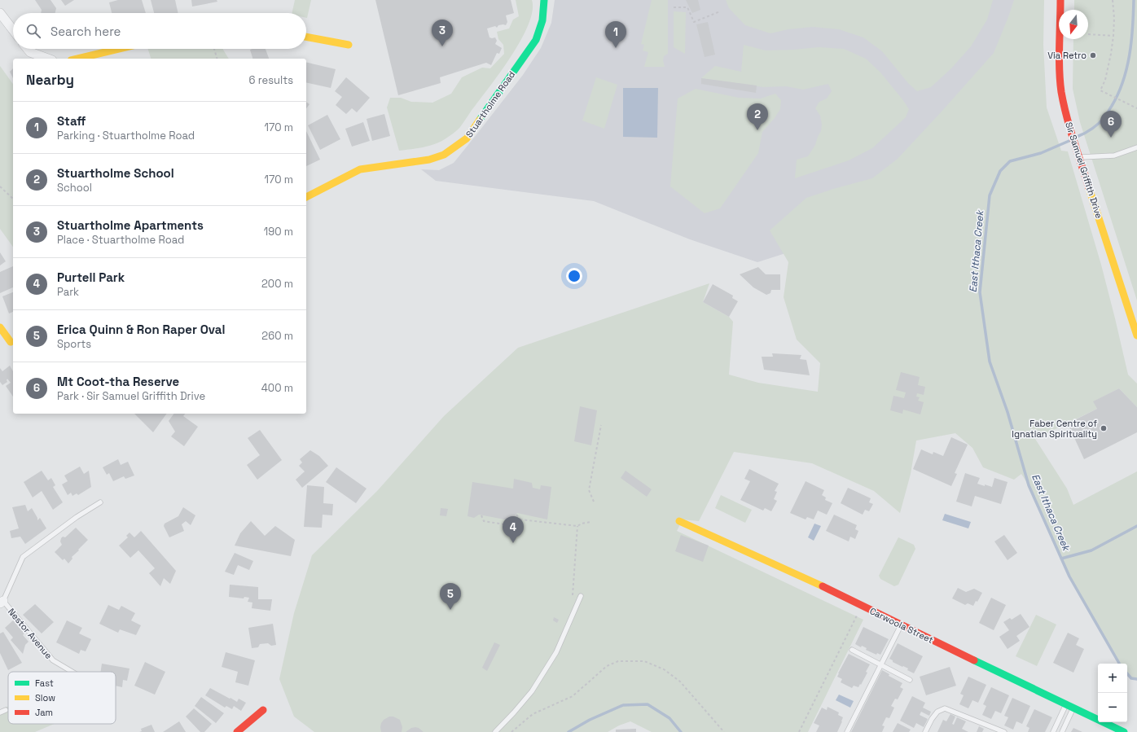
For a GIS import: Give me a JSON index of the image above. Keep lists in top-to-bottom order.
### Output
{
  "streets": {
    "main road": ["Stuartholme Road", "Sir Samuel Griffith Drive", "Carwoola Street"],
    "lane": ["Nestor Avenue"]
  },
  "water": ["East Ithaca Creek"],
  "places": ["Via Retro", "Faber Centre of Ignatian Spirituality"],
  "legend": ["Fast", "Slow", "Jam"],
  "north": "bottom",
  "page": {
    "search": "Search here",
    "pins": [
      "3",
      "1",
      "2",
      "6",
      "4",
      "5"
    ],
    "heading": ["Nearby", "6 results"],
    "list": [
      {
        "mark": "1",
        "name": "Staff",
        "note": "Parking · Stuartholme Road",
        "value": "170 m"
      },
      {
        "mark": "2",
        "name": "Stuartholme School",
        "note": "School",
        "value": "170 m"
      },
      {
        "mark": "3",
        "name": "Stuartholme Apartments",
        "note": "Place · Stuartholme Road",
        "value": "190 m"
      },
      {
        "mark": "4",
        "name": "Purtell Park",
        "note": "Park",
        "value": "200 m"
      },
      {
        "mark": "5",
        "name": "Erica Quinn & Ron Raper Oval",
        "note": "Sports",
        "value": "260 m"
      },
      {
        "mark": "6",
        "name": "Mt Coot-tha Reserve",
        "note": "Park · Sir Samuel Griffith Drive",
        "value": "400 m"
      }
    ],
    "map_buttons": ["+", "−"]
  }
}
